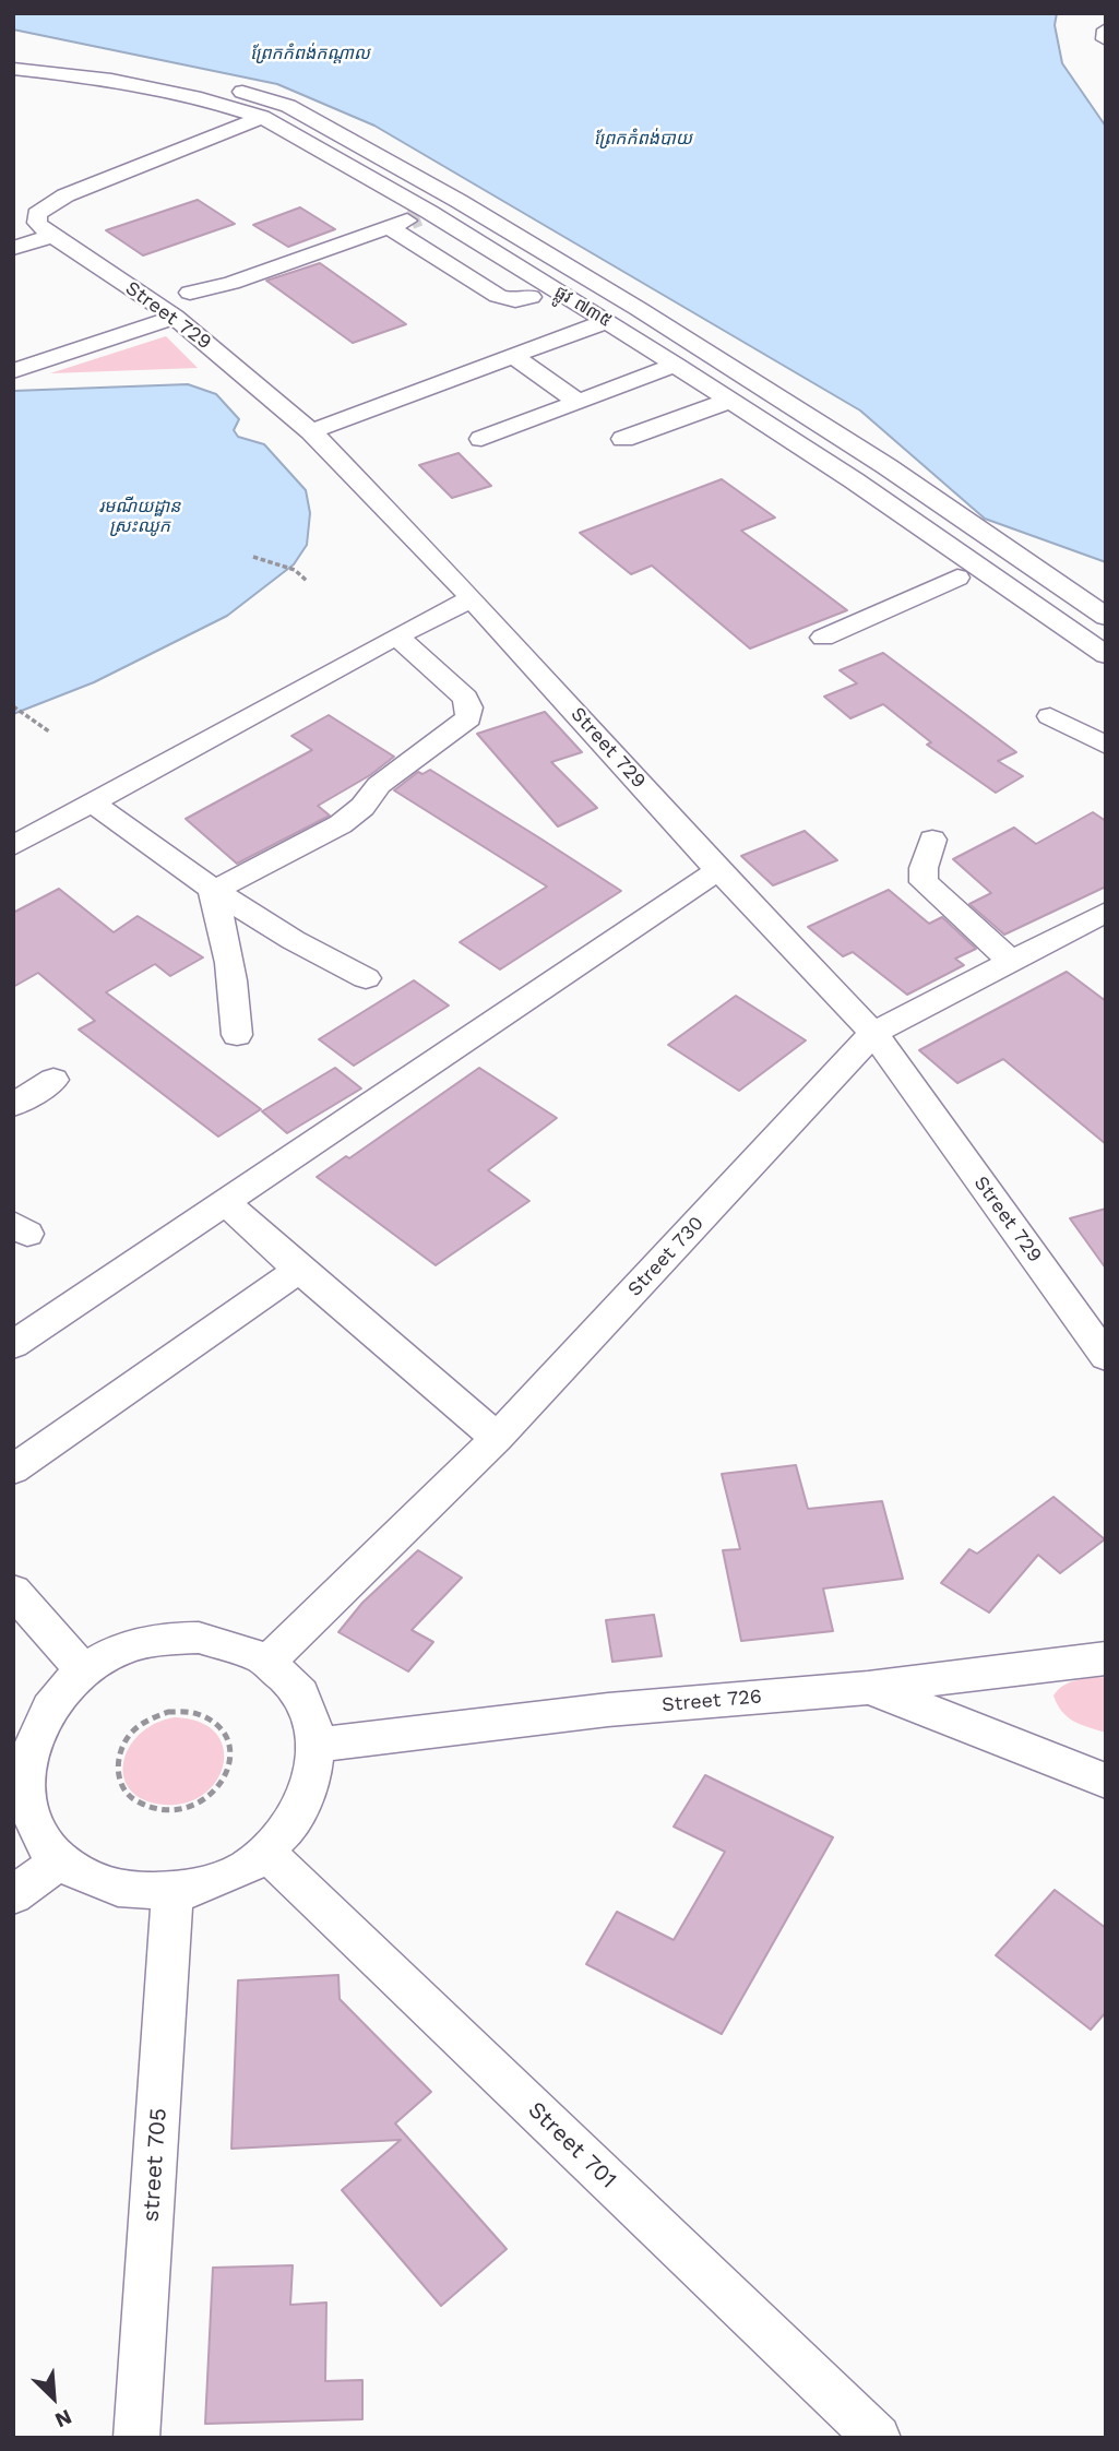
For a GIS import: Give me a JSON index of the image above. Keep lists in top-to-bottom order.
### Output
{
  "streets": {
    "street": [
      "ផ្លូវ ៧៣៥",
      "Street 729",
      "Street 730",
      "Street 726",
      "Street 701",
      "street 705"
    ]
  },
  "crossings": [
    ["Street 729", "Street 730"]
  ],
  "water": ["ព្រែកកំពង់កណ្តាល", "ព្រែកកំពង់បាយ", "រមណីយដ្ឋាន ស្រះឈូក"],
  "north": "bottom right"
}
